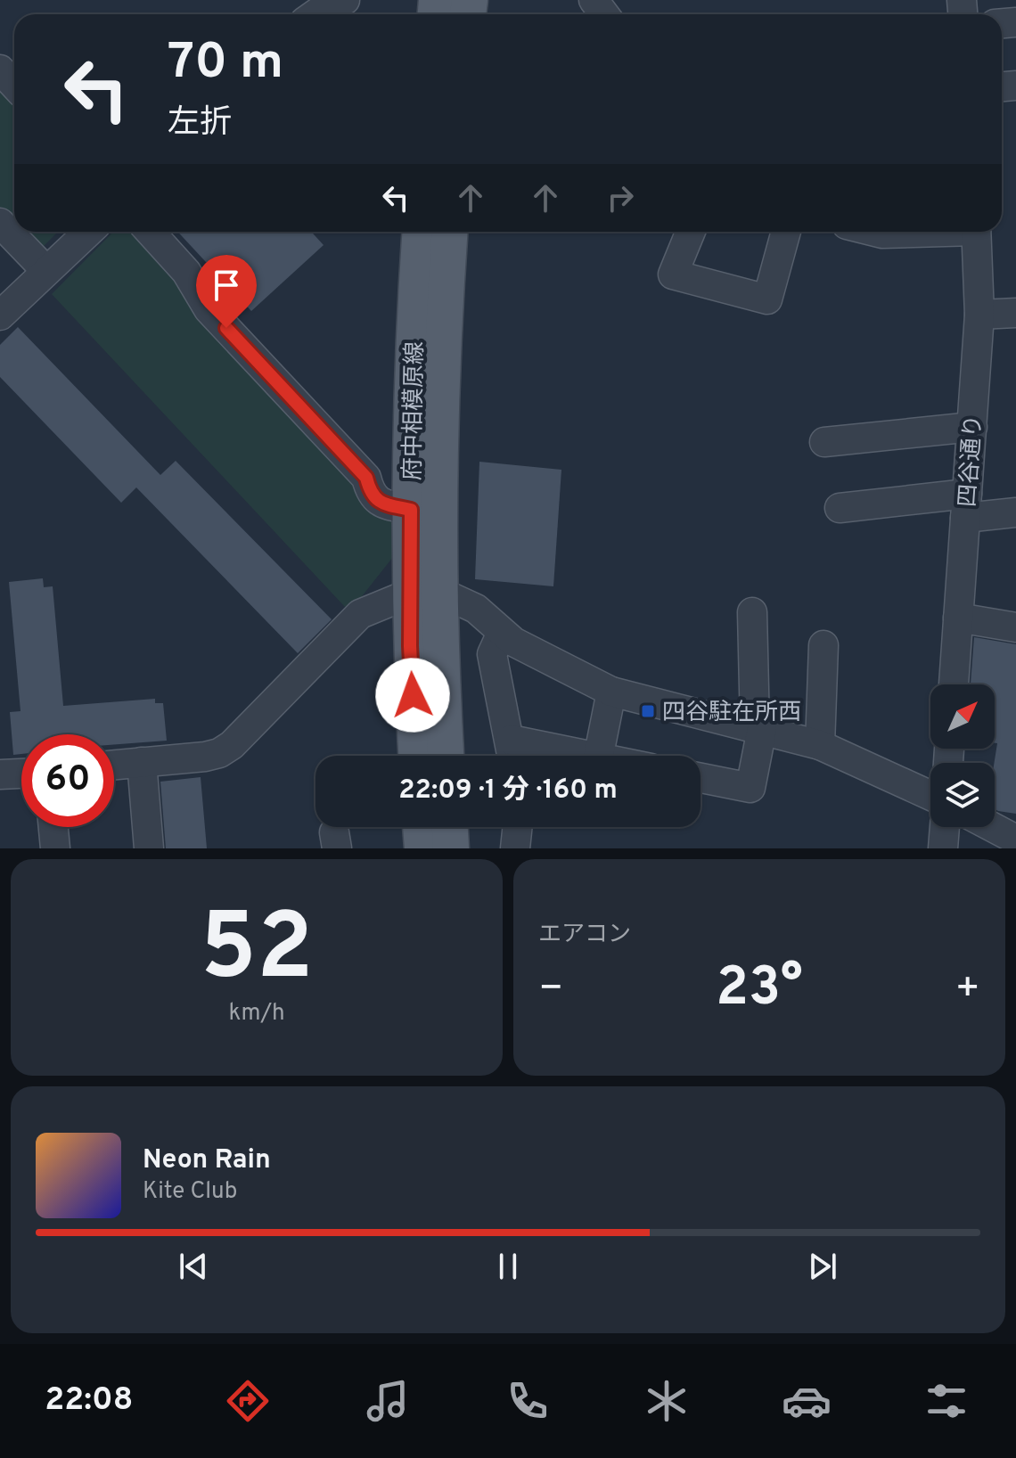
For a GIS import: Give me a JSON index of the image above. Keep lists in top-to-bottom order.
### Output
{
  "streets": {
    "main road": ["府中相模原線"],
    "street": ["四谷通り"]
  },
  "places": {
    "transit": ["四谷駐在所西"]
  },
  "north": "top right",
  "page": {
    "turn": ["70 m", "左折"],
    "limit": "60",
    "trip": "22:09 · 1 分 · 160 m",
    "tile": [
      ["52", "km/h"],
      "エアコン"
    ],
    "heat": ["−", "23°", "+"],
    "song": ["Neon Rain", "Kite Club"],
    "tabs": "22:08"
  }
}
